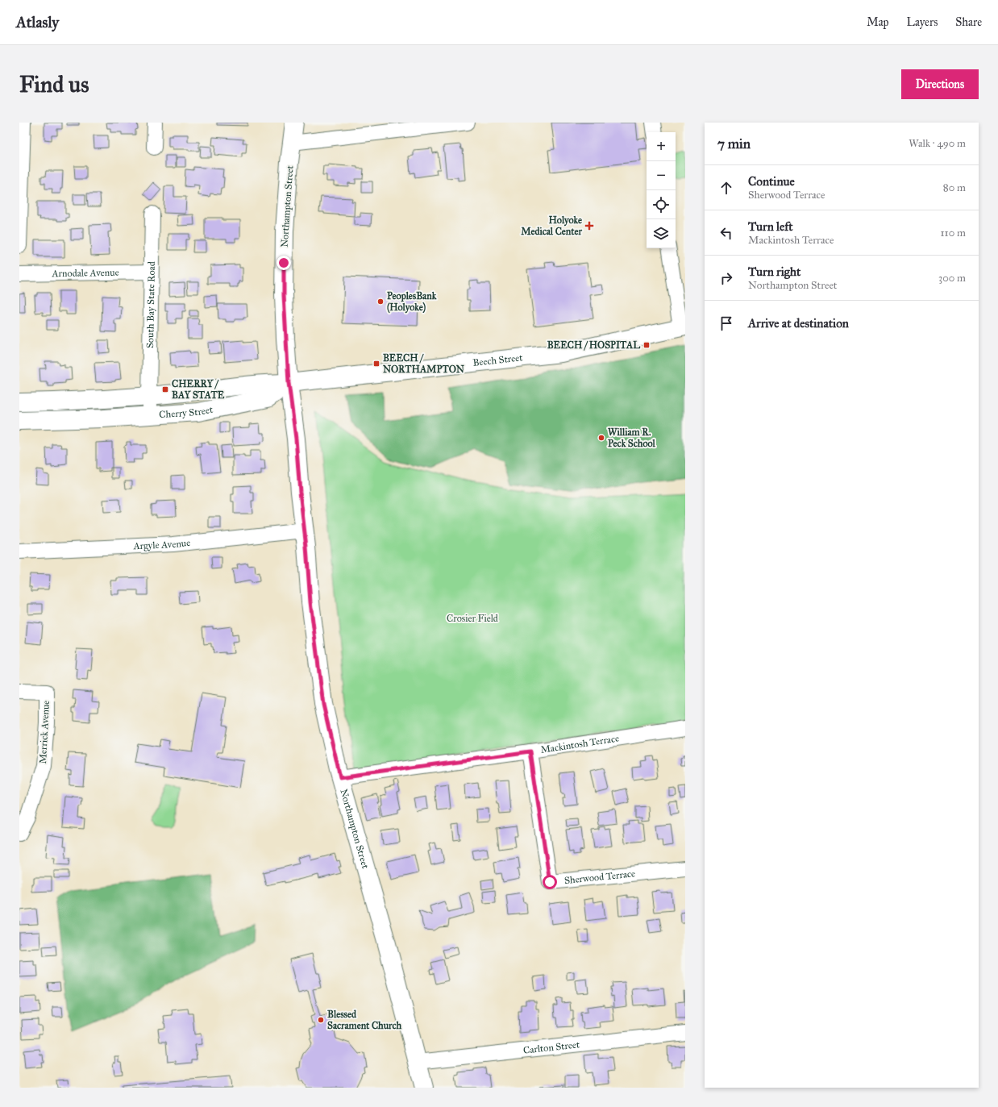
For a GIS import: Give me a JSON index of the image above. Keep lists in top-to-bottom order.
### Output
{
  "streets": {
    "main road": ["Northampton Street", "Beech Street", "Cherry Street"],
    "street": [
      "Arnodale Avenue",
      "South Bay State Road",
      "Argyle Avenue",
      "Merrick Avenue",
      "Mackintosh Terrace",
      "Sherwood Terrace",
      "Carlton Street"
    ]
  },
  "crossings": [
    ["Northampton Street", "Beech Street"],
    ["Northampton Street", "Cherry Street"],
    ["Northampton Street", "Argyle Avenue"],
    ["Northampton Street", "Mackintosh Terrace"],
    ["Northampton Street", "Carlton Street"],
    ["Arnodale Avenue", "South Bay State Road"],
    ["South Bay State Road", "Cherry Street"],
    ["Beech Street", "Cherry Street"],
    ["Mackintosh Terrace", "Sherwood Terrace"]
  ],
  "parks": ["Crosier Field"],
  "places": {
    "health": ["Holyoke Medical Center"],
    "other": ["PeoplesBank (Holyoke)", "William R. Peck School", "Blessed Sacrament Church"],
    "transit": ["BEECH / HOSPITAL", "BEECH / NORTHAMPTON", "CHERRY / BAY STATE"]
  },
  "page": {
    "header": "Atlasly",
    "nav": ["Map", "Layers", "Share"],
    "buttons": "Directions",
    "title": "Find us",
    "heading": ["7 min", "Walk · 490 m"],
    "map_buttons": ["+", "−"],
    "list": [
      ["Continue", "Sherwood Terrace", "80 m"],
      ["Turn left", "Mackintosh Terrace", "110 m"],
      ["Turn right", "Northampton Street", "300 m"],
      "Arrive at destination"
    ]
  }
}
